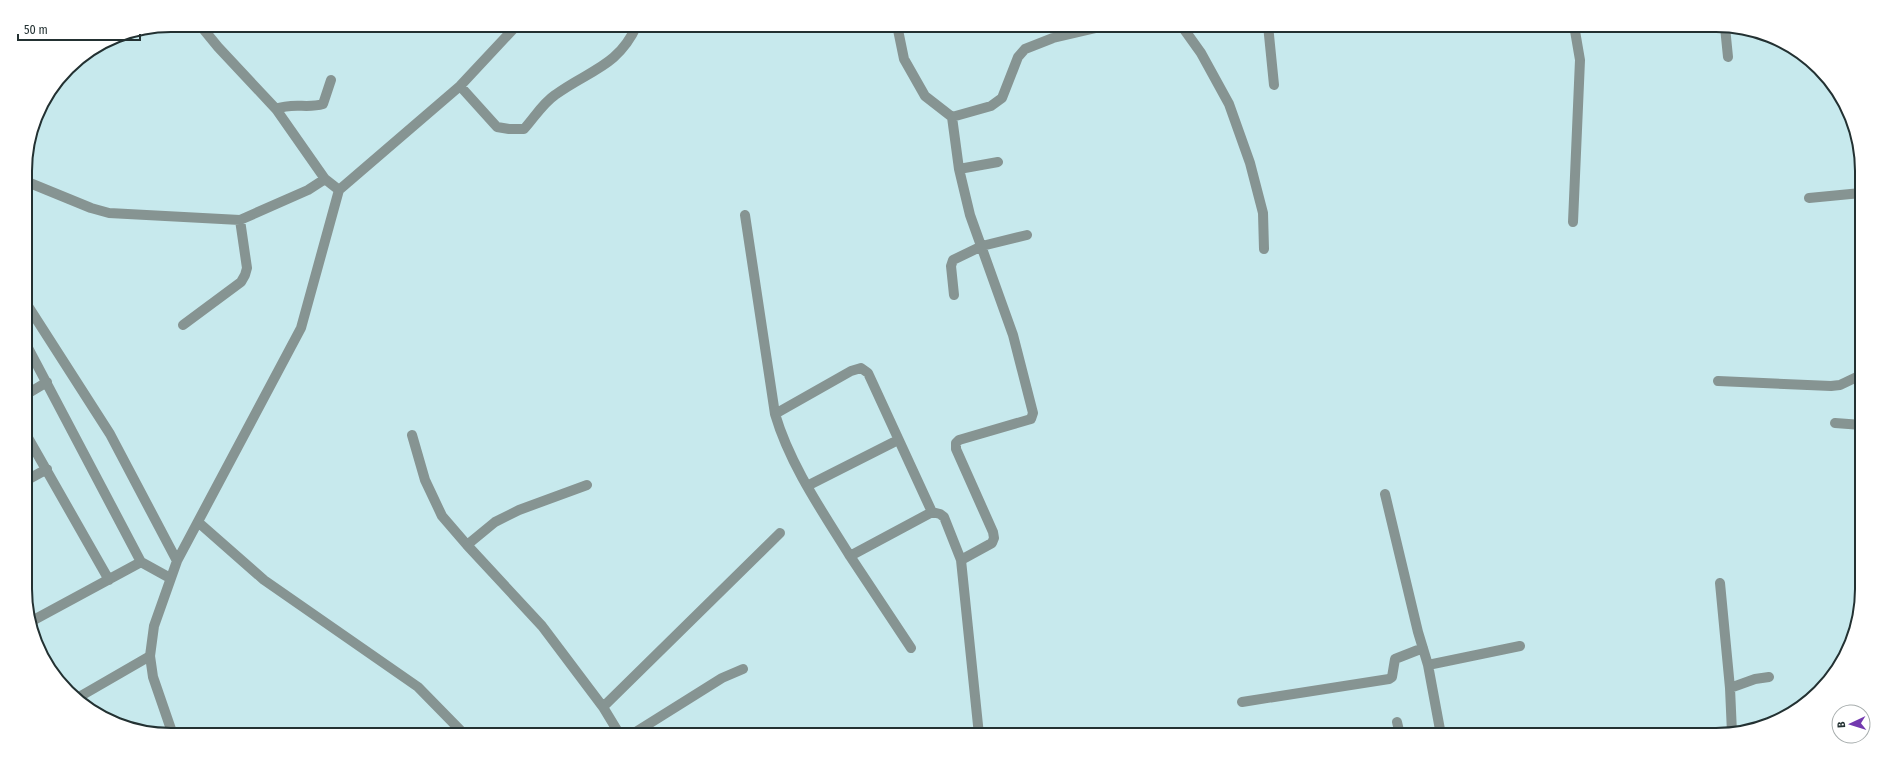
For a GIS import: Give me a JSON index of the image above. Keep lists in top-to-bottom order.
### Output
{
  "scale_bar": "50 m",
  "north": "left"
}
